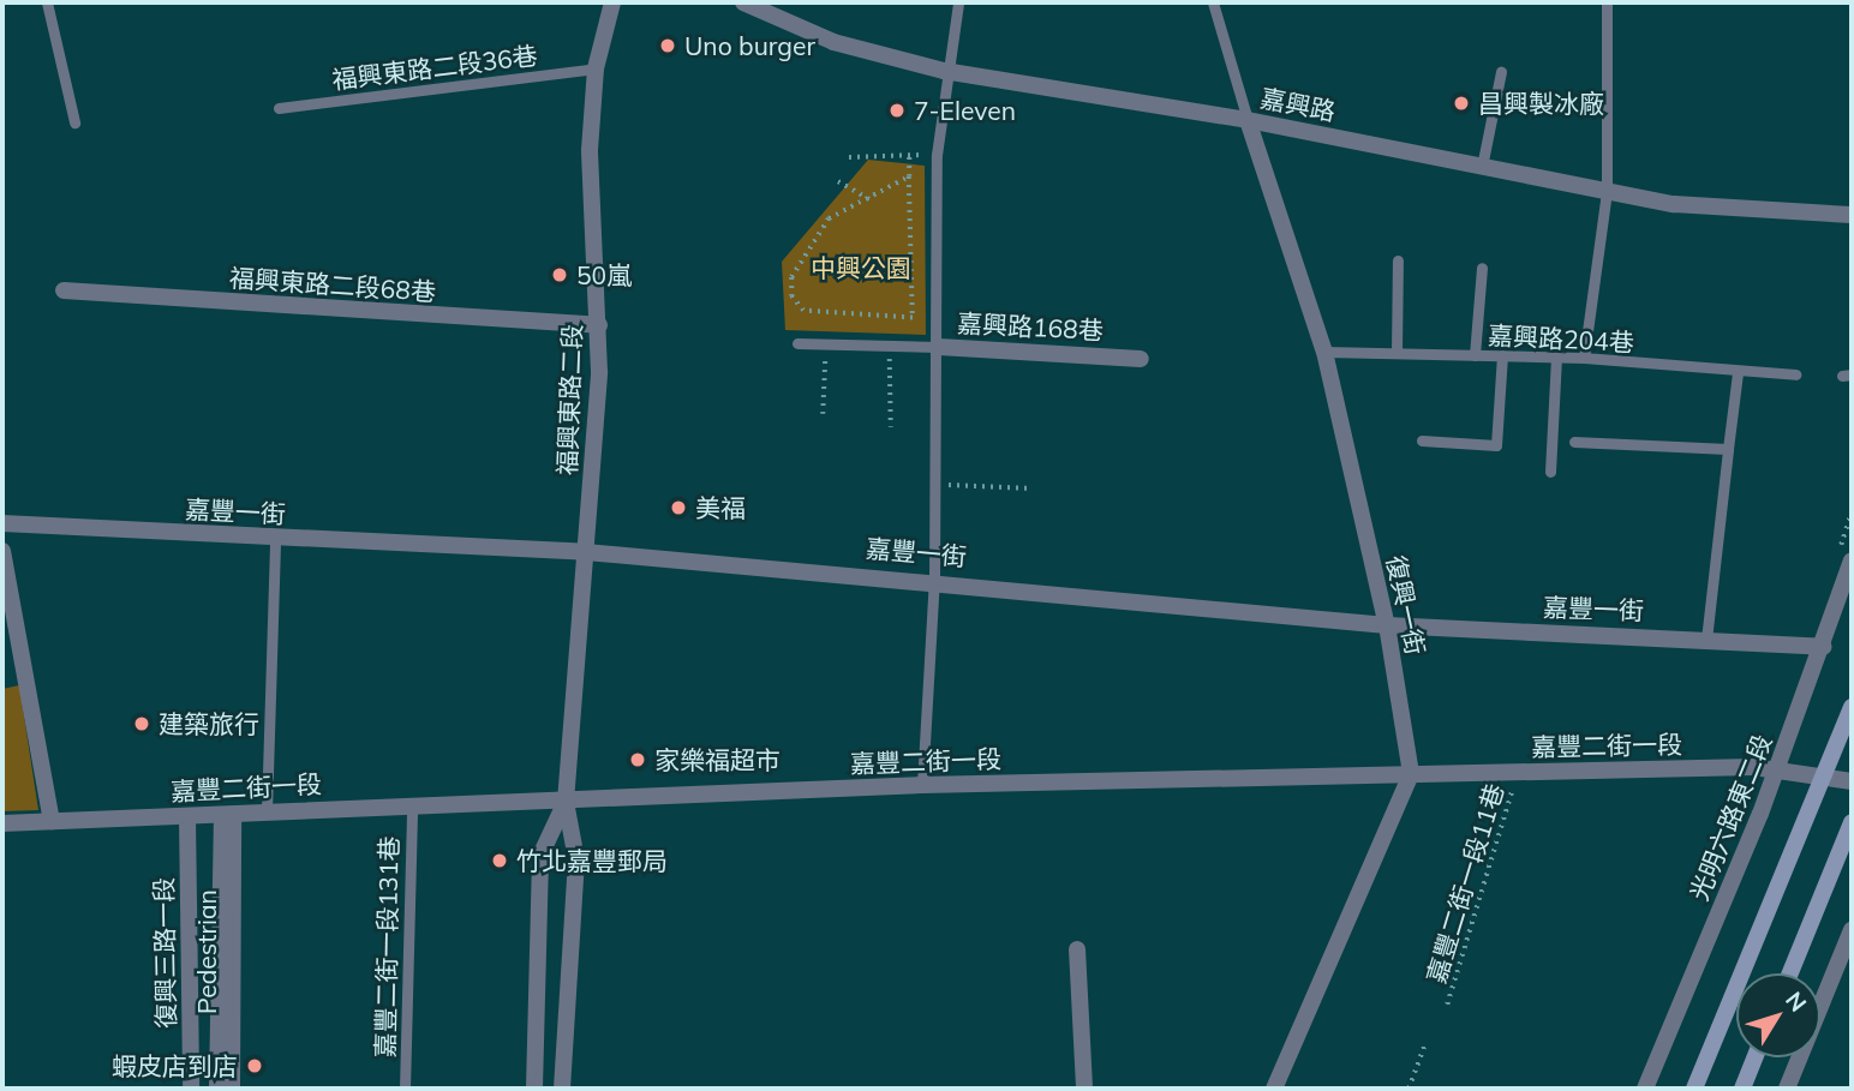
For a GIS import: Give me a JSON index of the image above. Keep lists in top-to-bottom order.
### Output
{
  "streets": {
    "street": [
      "嘉興路",
      "福興東路二段68巷",
      "嘉興路168巷",
      "福興東路二段",
      "嘉豐一街",
      "復興一街",
      "嘉豐二街一段",
      "光明六路東二段",
      "Pedestrian",
      "復興三路一段"
    ],
    "lane": ["福興東路二段36巷", "嘉興路204巷", "嘉豐二街一段131巷"],
    "path": ["嘉豐二街一段11巷"]
  },
  "crossings": [
    ["福興東路二段36巷", "福興東路二段"],
    ["嘉興路", "嘉興路168巷"],
    ["嘉興路", "復興一街"],
    ["福興東路二段68巷", "福興東路二段"],
    ["嘉興路204巷", "復興一街"],
    ["福興東路二段", "嘉豐一街"],
    ["福興東路二段", "嘉豐二街一段"],
    ["嘉豐一街", "復興一街"],
    ["嘉豐一街", "光明六路東二段"],
    ["復興一街", "嘉豐二街一段"],
    ["嘉豐二街一段", "光明六路東二段"],
    ["嘉豐二街一段", "嘉豐二街一段11巷"],
    ["嘉豐二街一段", "嘉豐二街一段131巷"],
    ["嘉豐二街一段", "Pedestrian"],
    ["嘉豐二街一段", "復興三路一段"],
    ["Pedestrian", "復興三路一段"]
  ],
  "parks": ["中興公園"],
  "places": [
    "Uno burger",
    "昌興製冰廠",
    "7-Eleven",
    "50嵐",
    "美福",
    "建築旅行",
    "家樂福超市",
    "竹北嘉豐郵局",
    "蝦皮店到店"
  ],
  "north": "top right"
}
